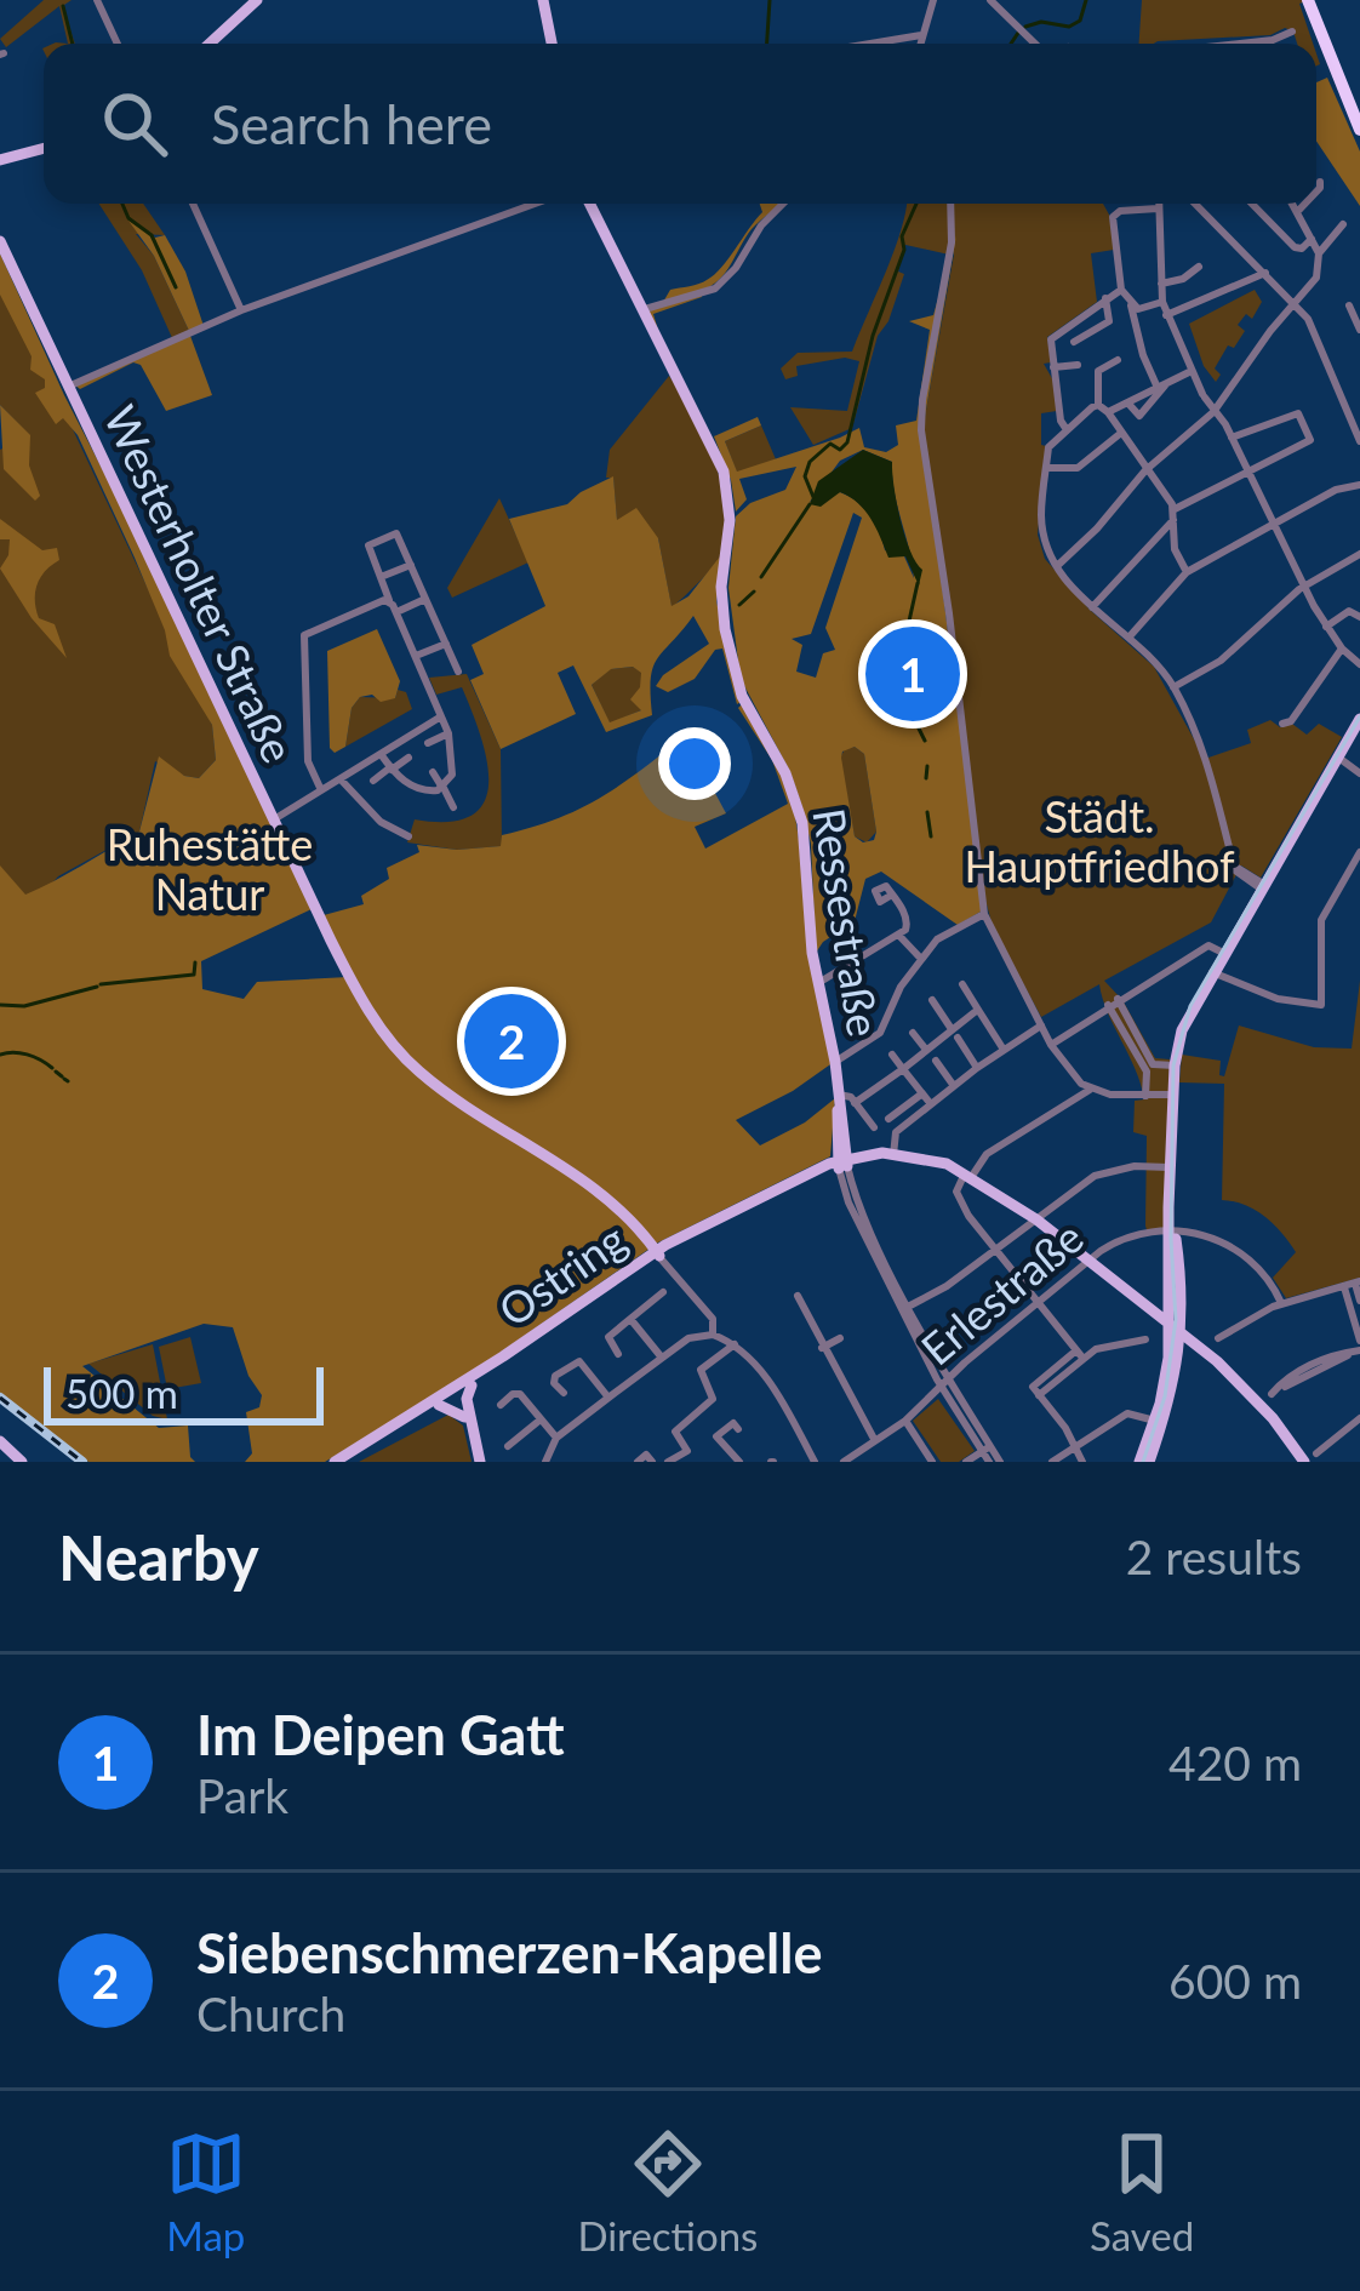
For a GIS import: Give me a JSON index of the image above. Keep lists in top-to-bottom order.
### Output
{
  "streets": {
    "main road": ["Westerholter Straße", "Ressestraße", "Ostring"],
    "street": ["Erlestraße"]
  },
  "crossings": [
    ["Westerholter Straße", "Ostring"],
    ["Ressestraße", "Ostring"]
  ],
  "parks": ["Städt. Hauptfriedhof", "Ruhestätte Natur"],
  "scale_bar": "500 m",
  "page": {
    "search": "Search here",
    "pins": ["1", "2"],
    "scale": "500 m",
    "heading": ["Nearby", "2 results"],
    "list": [
      {
        "mark": "1",
        "name": "Im Deipen Gatt",
        "note": "Park",
        "value": "420 m"
      },
      {
        "mark": "2",
        "name": "Siebenschmerzen-Kapelle",
        "note": "Church",
        "value": "600 m"
      }
    ],
    "nav": ["Map", "Directions", "Saved"]
  }
}
